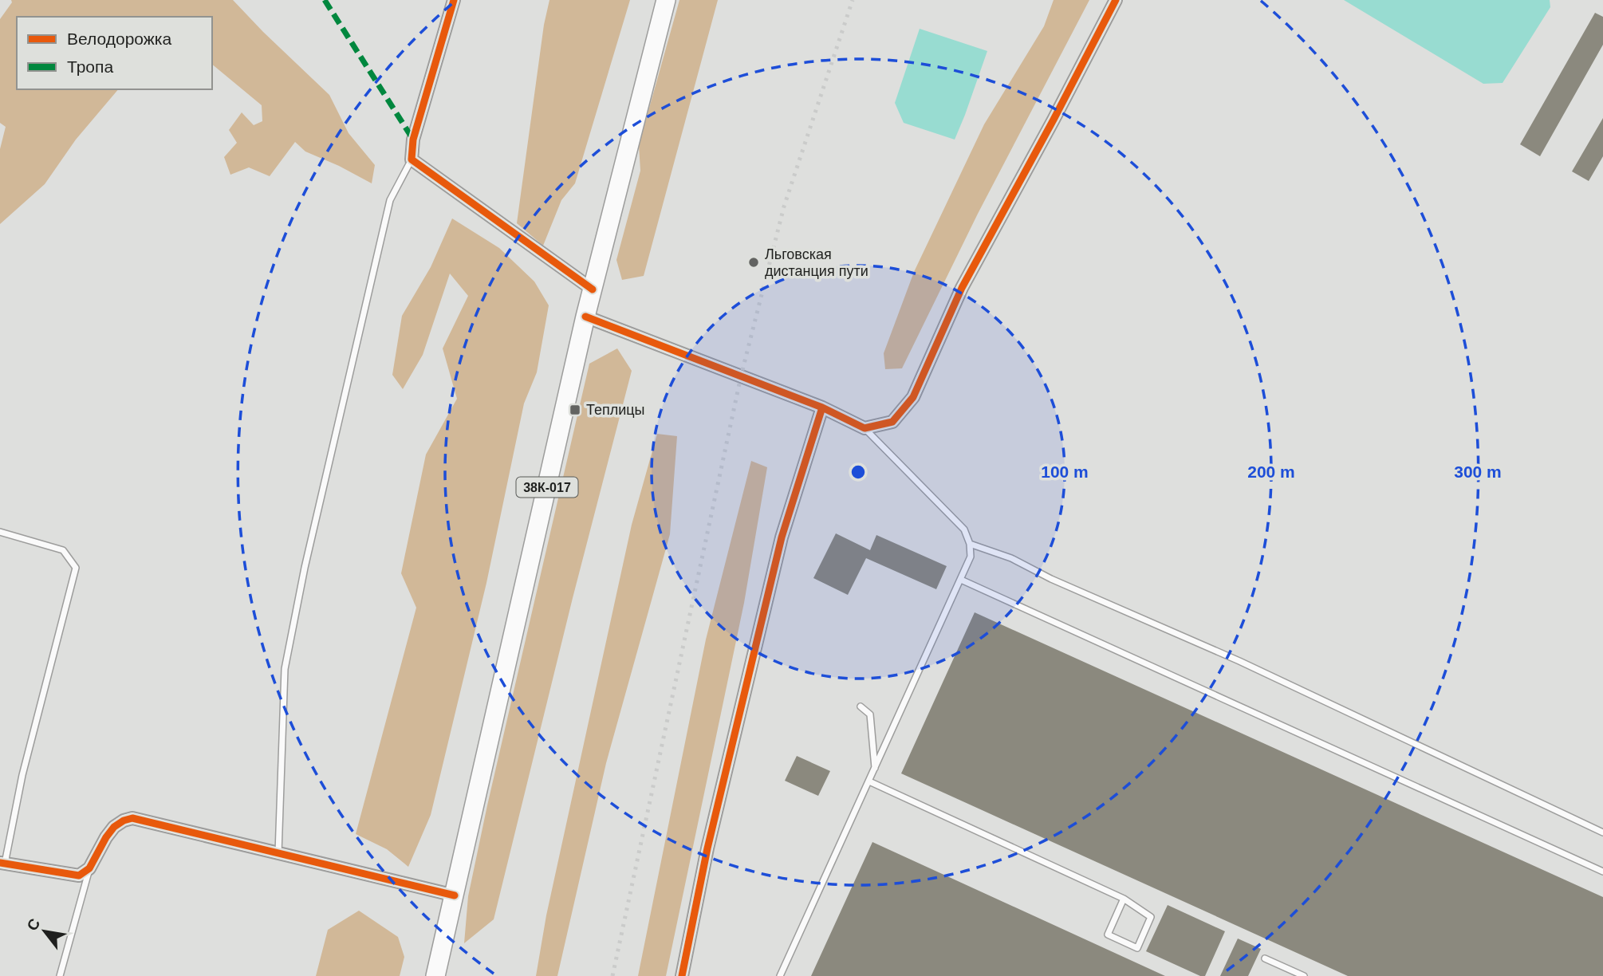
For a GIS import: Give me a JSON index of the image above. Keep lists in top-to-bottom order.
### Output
{
  "streets": {
    "main road": ["38К-017"]
  },
  "places": {
    "other": ["Льговская дистанция пути"],
    "transit": ["Теплицы"]
  },
  "legend": ["Велодорожка", "Тропа"],
  "north": "top left",
  "rings": ["100 m", "200 m", "300 m"]
}
